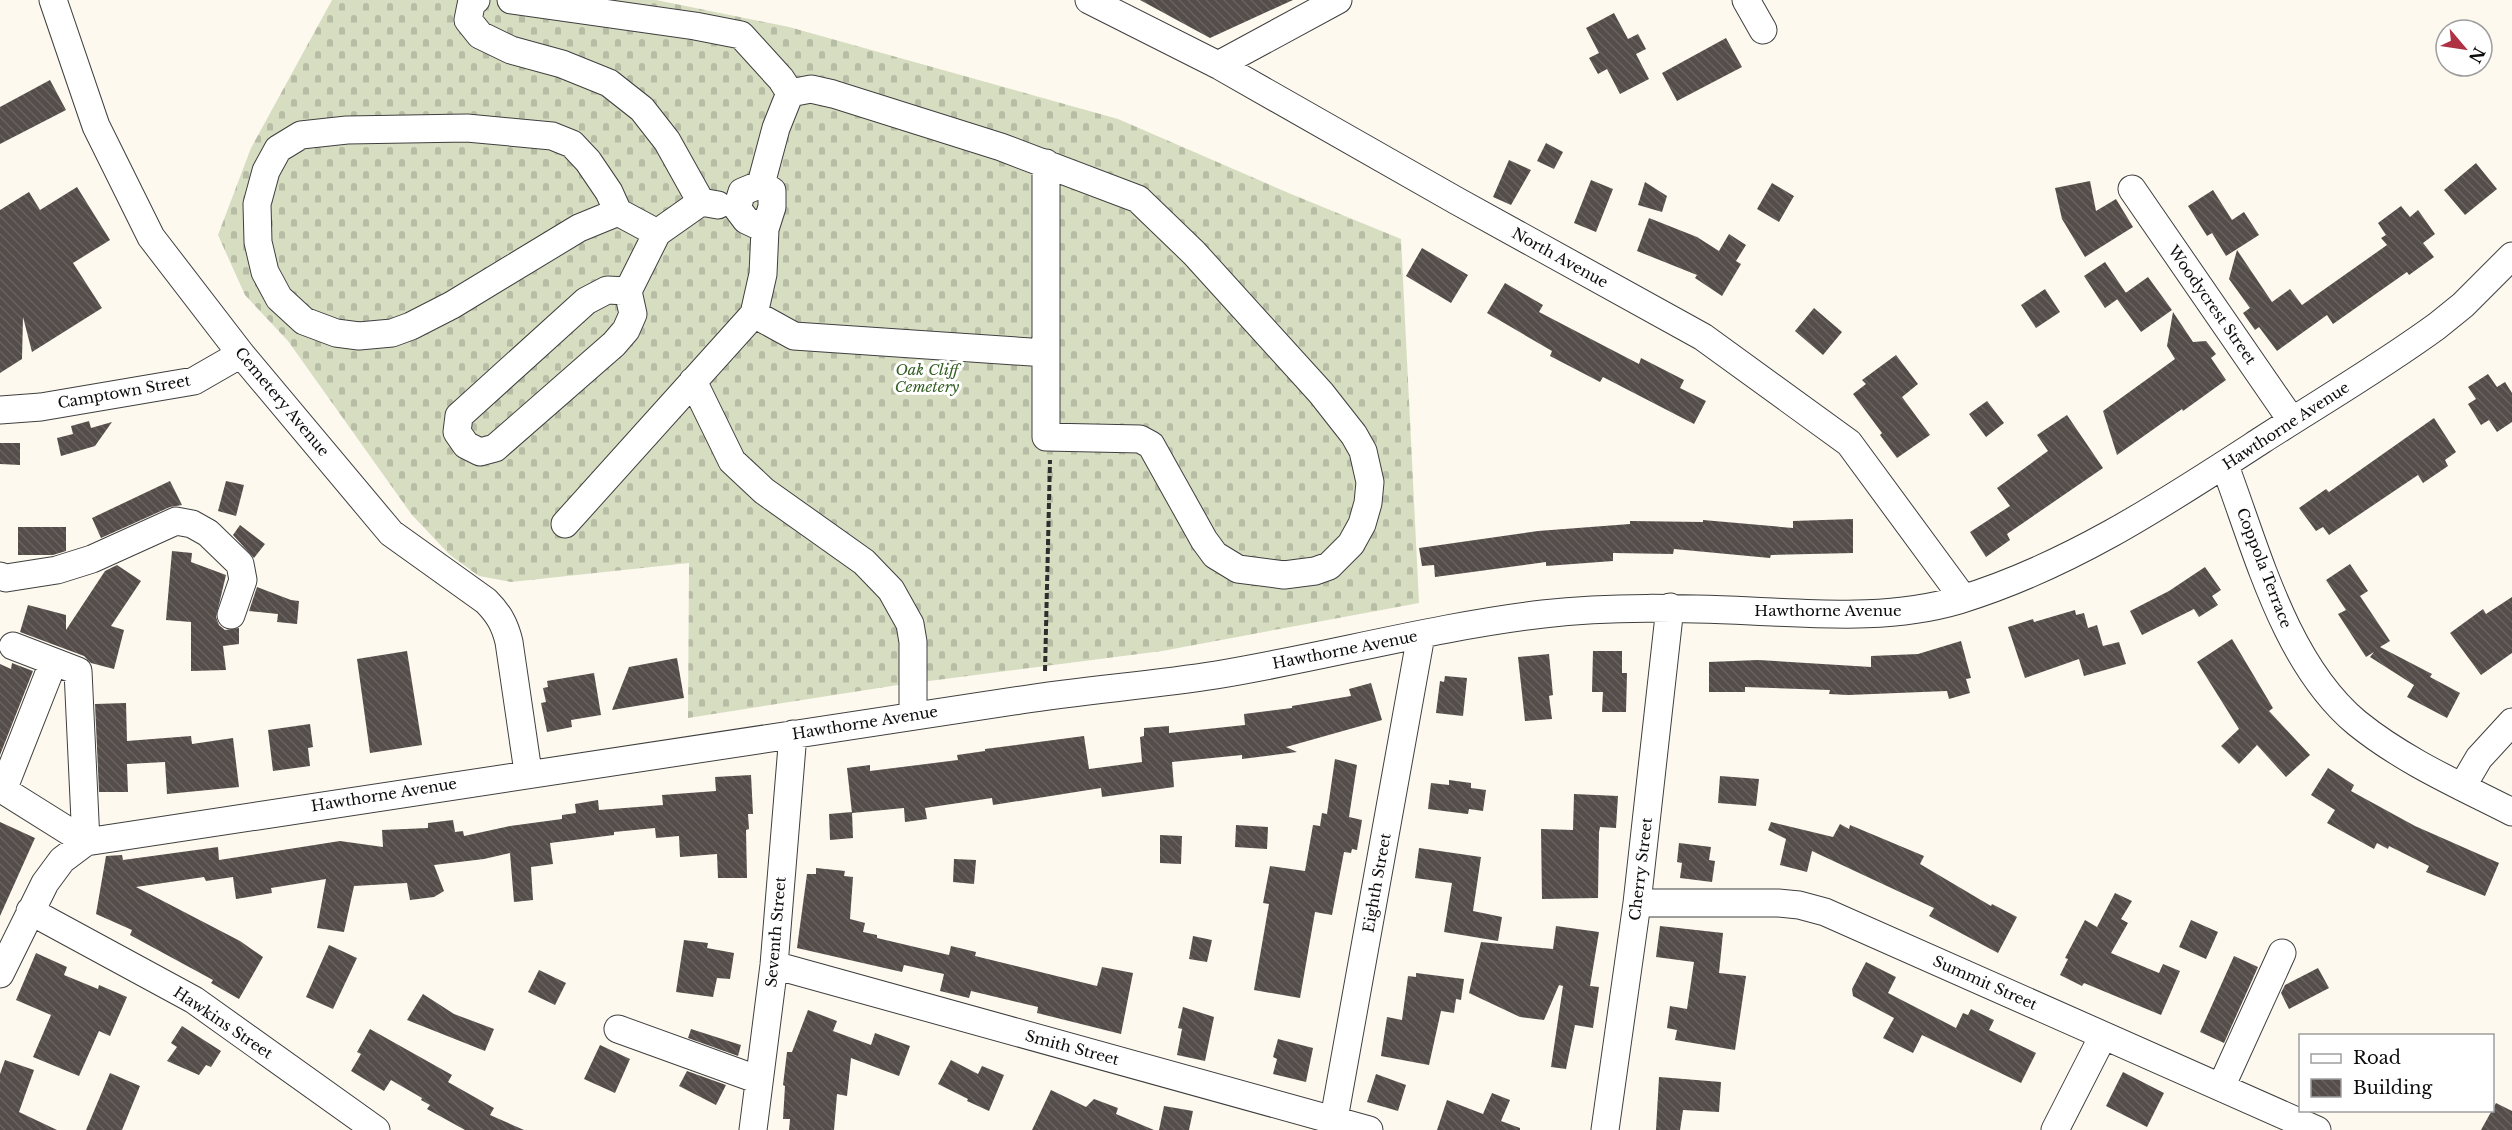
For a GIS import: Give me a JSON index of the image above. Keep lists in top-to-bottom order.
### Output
{
  "streets": {
    "street": [
      "North Avenue",
      "Woodycrest Street",
      "Camptown Street",
      "Cemetery Avenue",
      "Hawthorne Avenue",
      "Coppola Terrace",
      "Cherry Street",
      "Eighth Street",
      "Seventh Street",
      "Summit Street",
      "Hawkins Street",
      "Smith Street"
    ]
  },
  "crossings": [
    ["North Avenue", "Hawthorne Avenue"],
    ["Woodycrest Street", "Hawthorne Avenue"],
    ["Camptown Street", "Cemetery Avenue"],
    ["Cemetery Avenue", "Hawthorne Avenue"],
    ["Hawthorne Avenue", "Coppola Terrace"],
    ["Hawthorne Avenue", "Cherry Street"],
    ["Hawthorne Avenue", "Eighth Street"],
    ["Hawthorne Avenue", "Seventh Street"],
    ["Cherry Street", "Summit Street"],
    ["Eighth Street", "Smith Street"],
    ["Seventh Street", "Smith Street"]
  ],
  "parks": ["Oak Cliff Cemetery"],
  "legend": ["Road", "Building"],
  "north": "bottom right"
}
